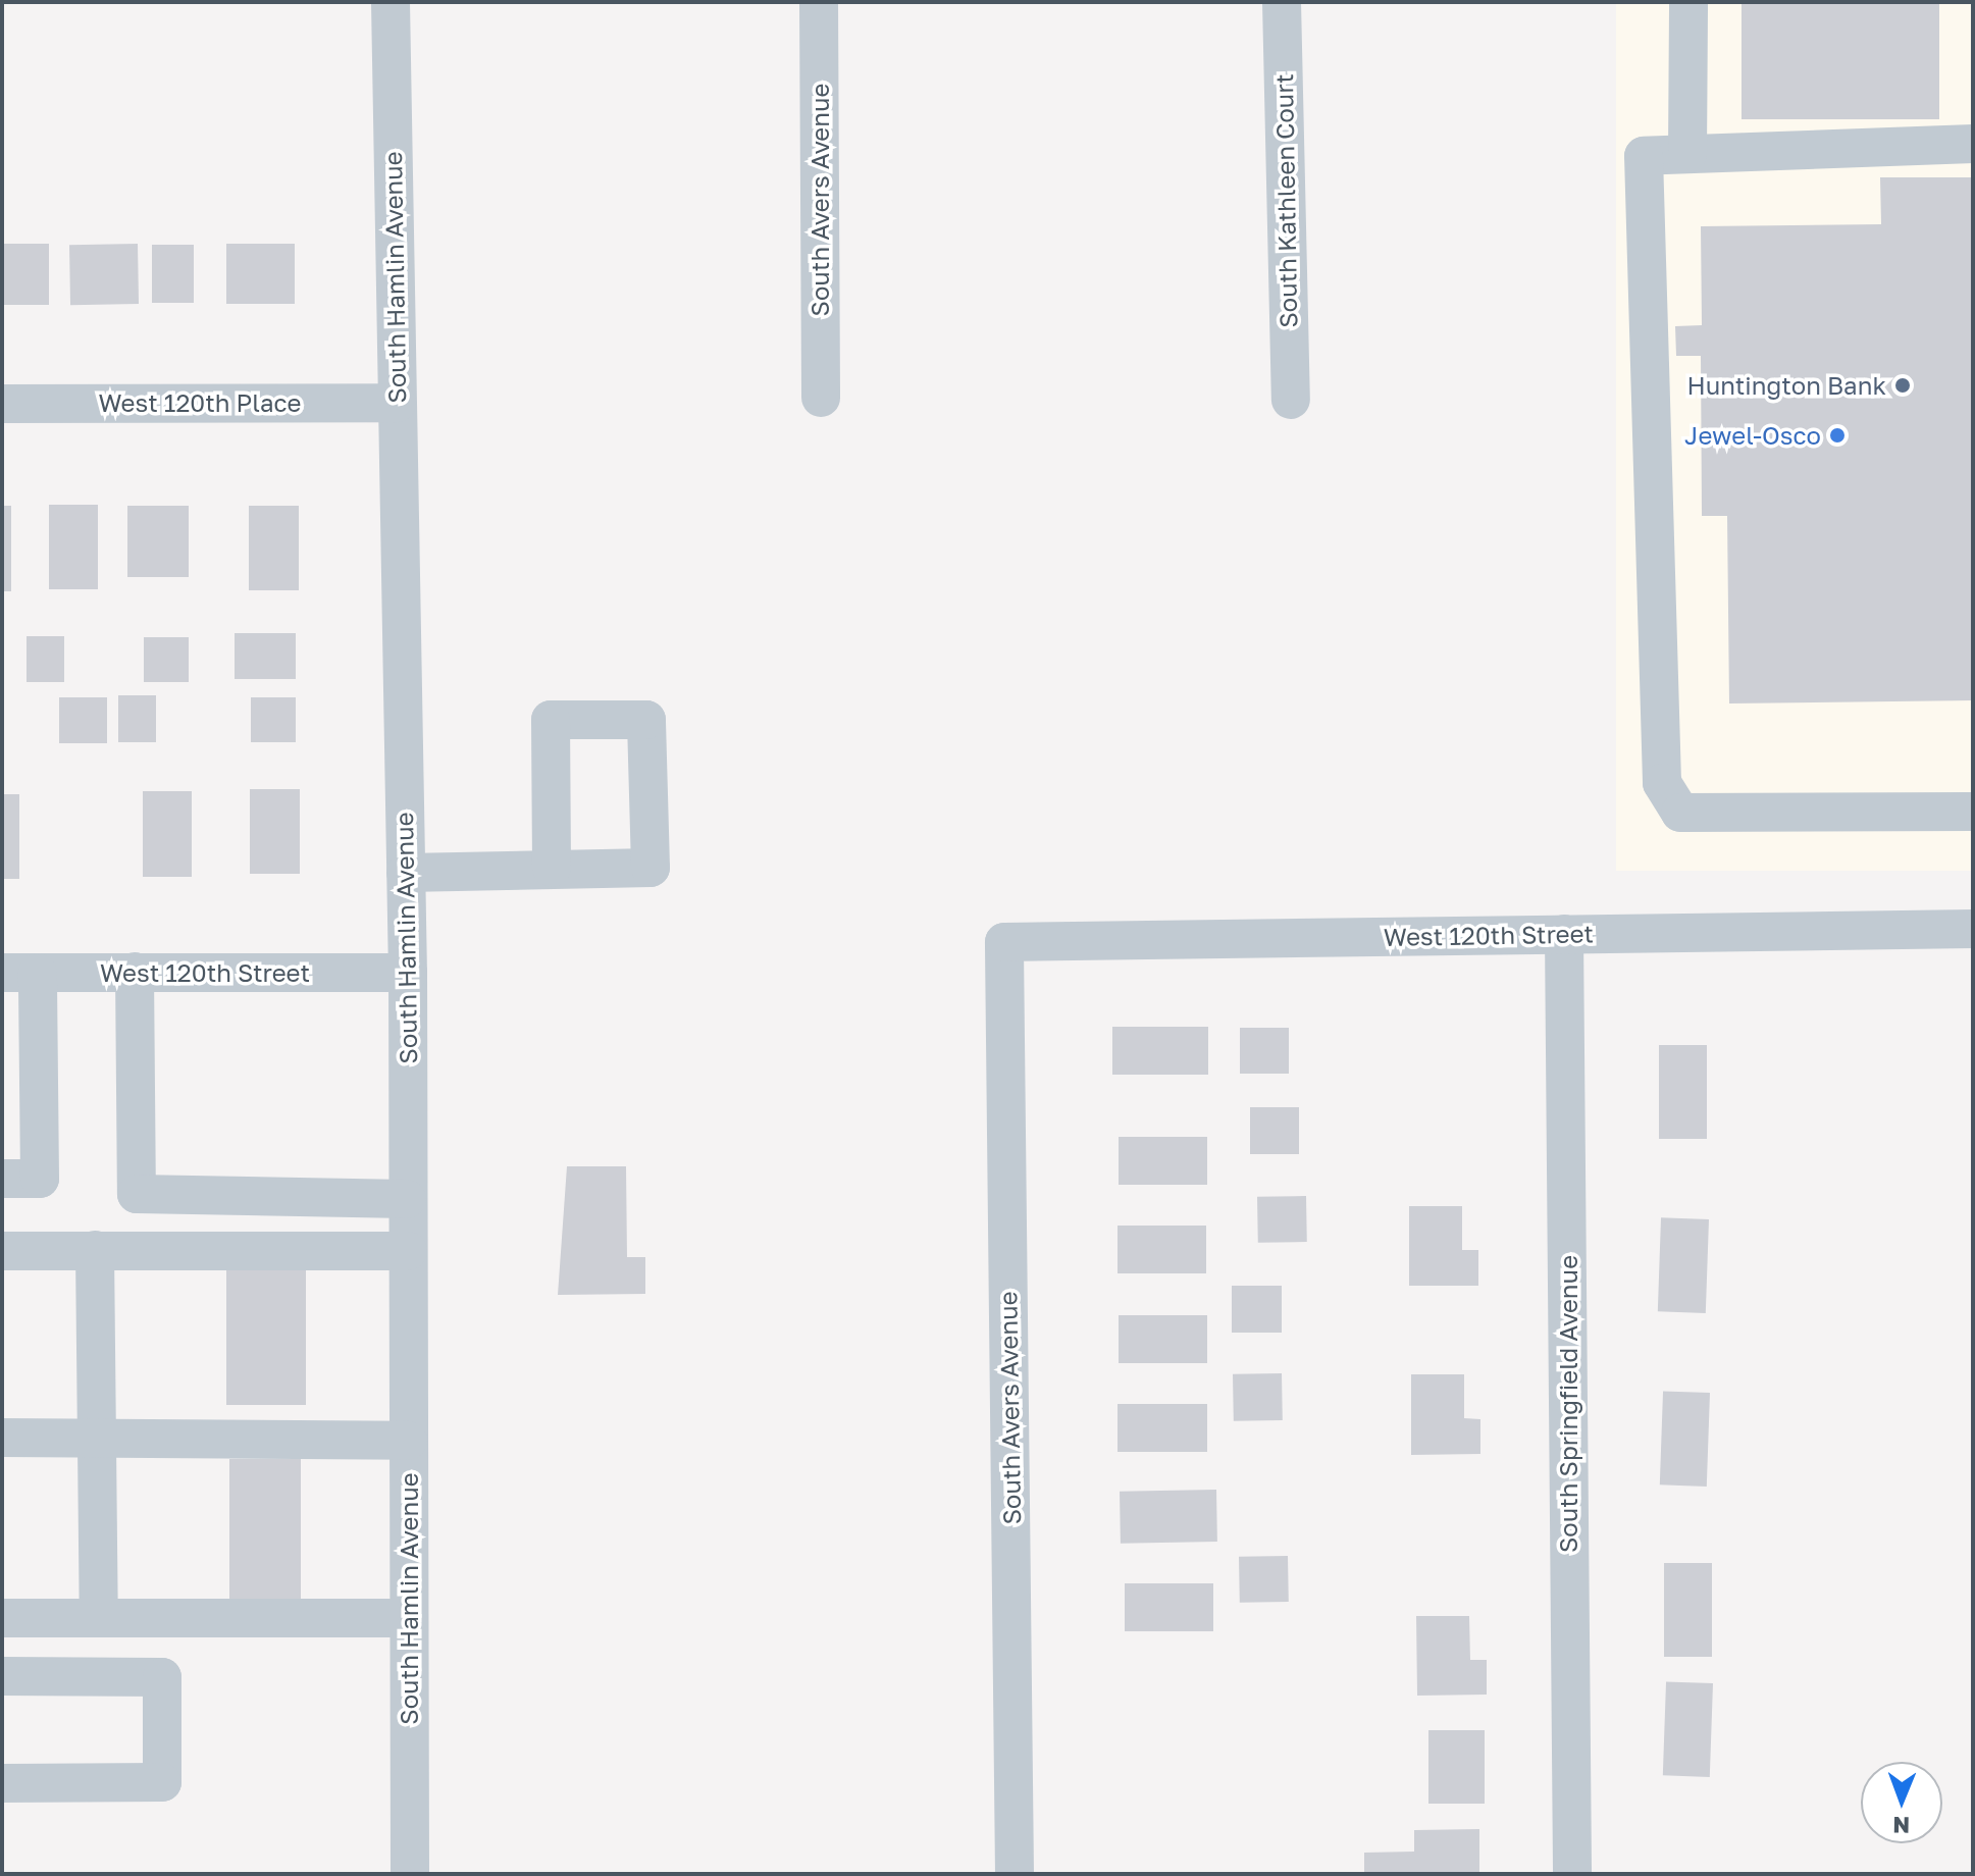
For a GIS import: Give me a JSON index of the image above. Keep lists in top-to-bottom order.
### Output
{
  "streets": {
    "street": [
      "South Avers Avenue",
      "South Kathleen Court",
      "South Hamlin Avenue",
      "West 120th Place",
      "West 120th Street",
      "South Springfield Avenue"
    ]
  },
  "crossings": [
    ["South Avers Avenue", "West 120th Street"],
    ["South Hamlin Avenue", "West 120th Place"],
    ["South Hamlin Avenue", "West 120th Street"],
    ["West 120th Street", "South Springfield Avenue"]
  ],
  "places": ["Huntington Bank", "Jewel-Osco"],
  "north": "bottom"
}
